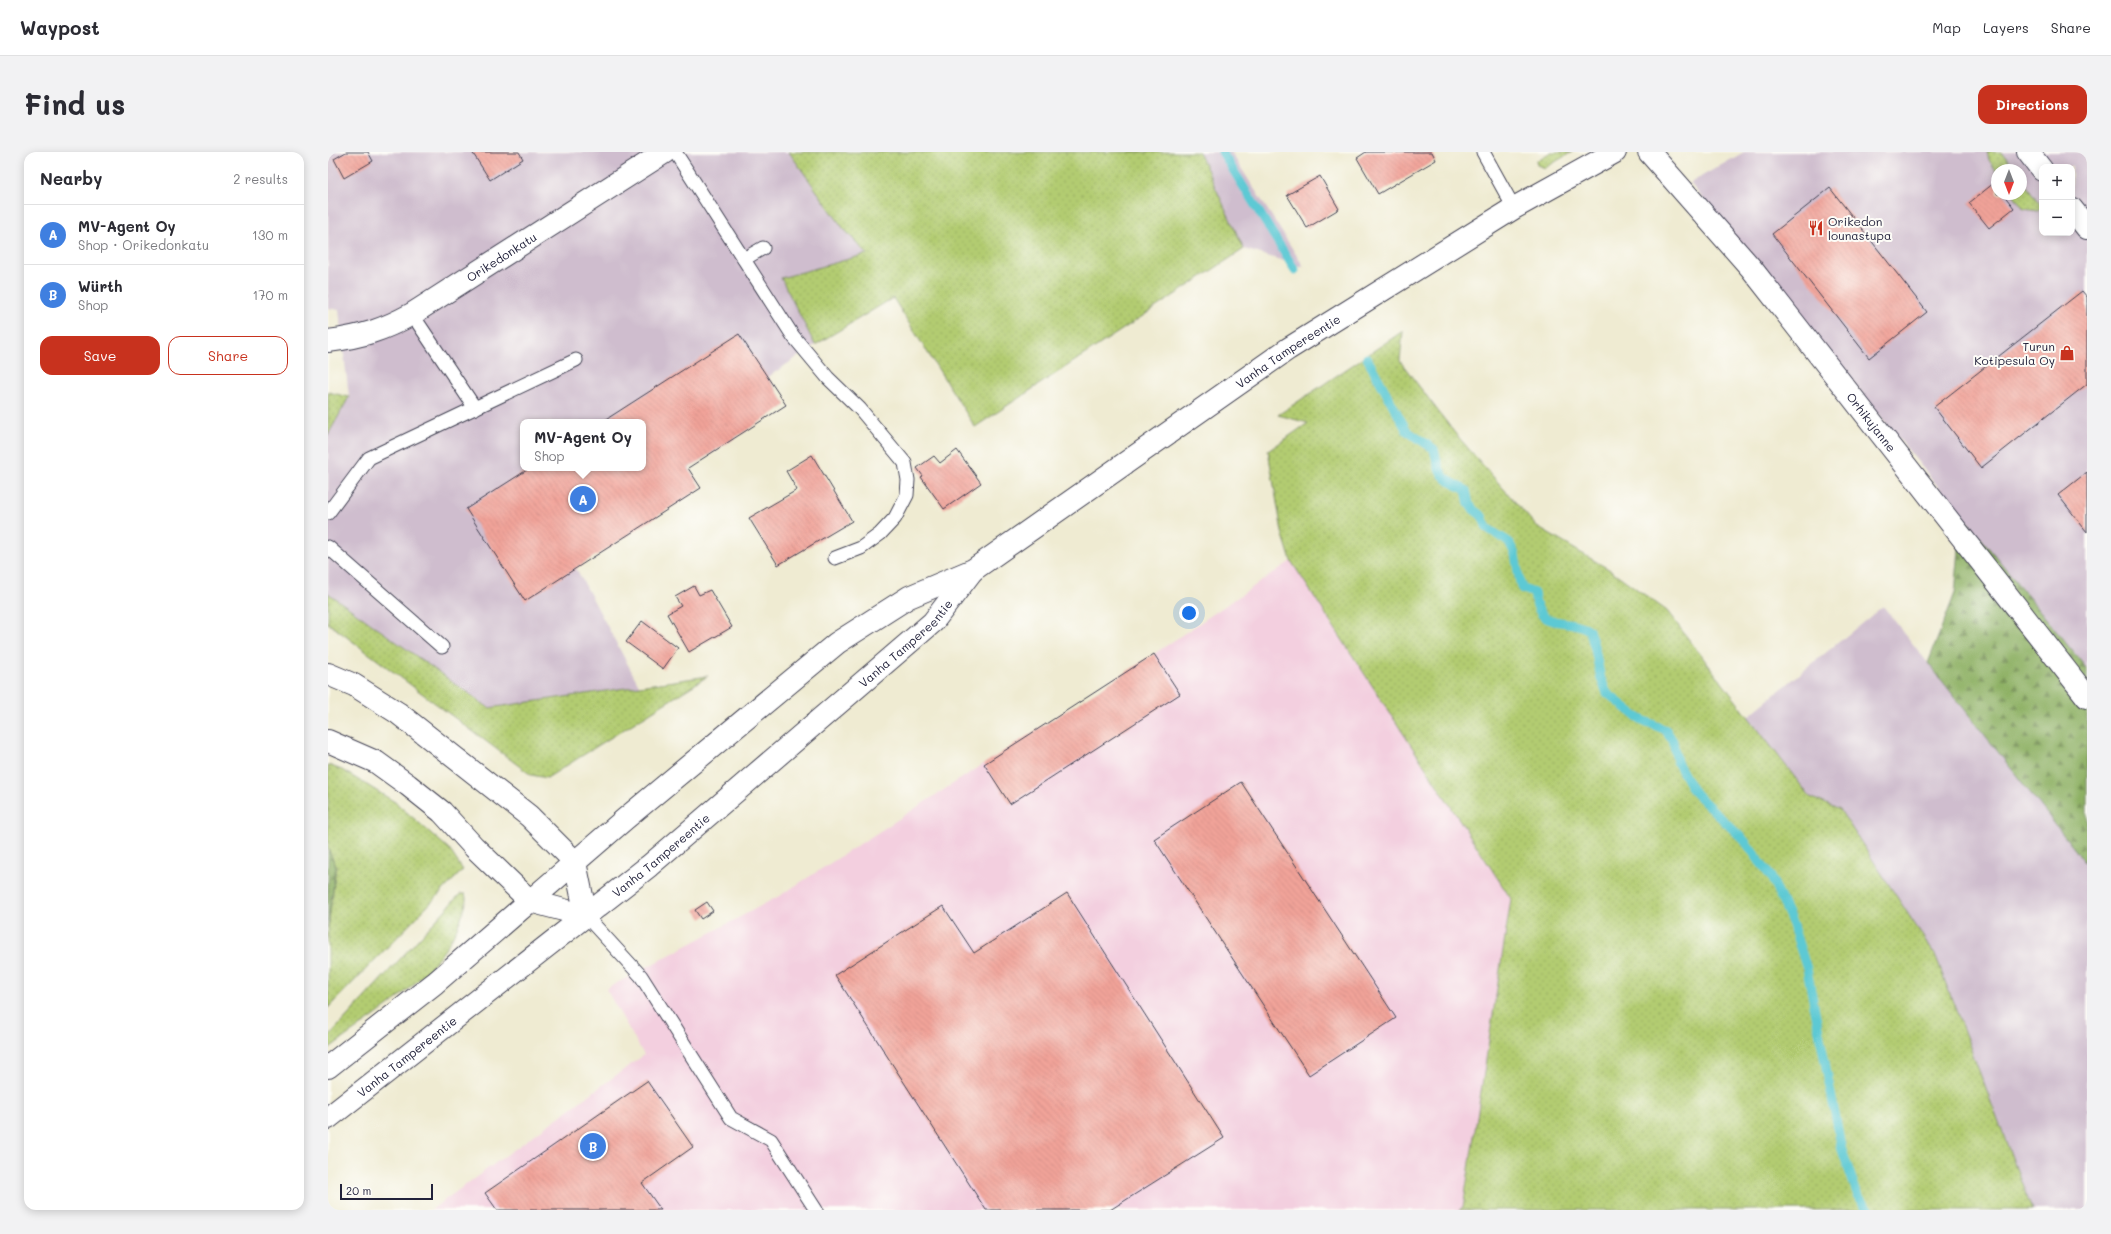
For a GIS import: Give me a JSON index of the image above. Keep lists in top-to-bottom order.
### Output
{
  "streets": {
    "main road": ["Orikedonkatu", "Vanha Tampereentie", "Orhikujanne"]
  },
  "places": {
    "restaurant": ["Orikedon lounastupa"],
    "shop": ["Turun Kotipesula Oy"]
  },
  "scale_bar": "20 m",
  "north": "bottom",
  "page": {
    "header": "Waypost",
    "nav": ["Map", "Layers", "Share"],
    "buttons": [
      "Directions",
      ["Save", "Share"]
    ],
    "title": "Find us",
    "heading": ["Nearby", "2 results"],
    "map_buttons": ["+", "−"],
    "list": [
      {
        "mark": "A",
        "name": "MV-Agent Oy",
        "note": "Shop · Orikedonkatu",
        "value": "130 m"
      },
      {
        "mark": "B",
        "name": "Würth",
        "note": "Shop",
        "value": "170 m"
      }
    ],
    "popup": ["MV-Agent Oy", "Shop"],
    "pins": ["A", "B"],
    "scale": "20 m"
  }
}
